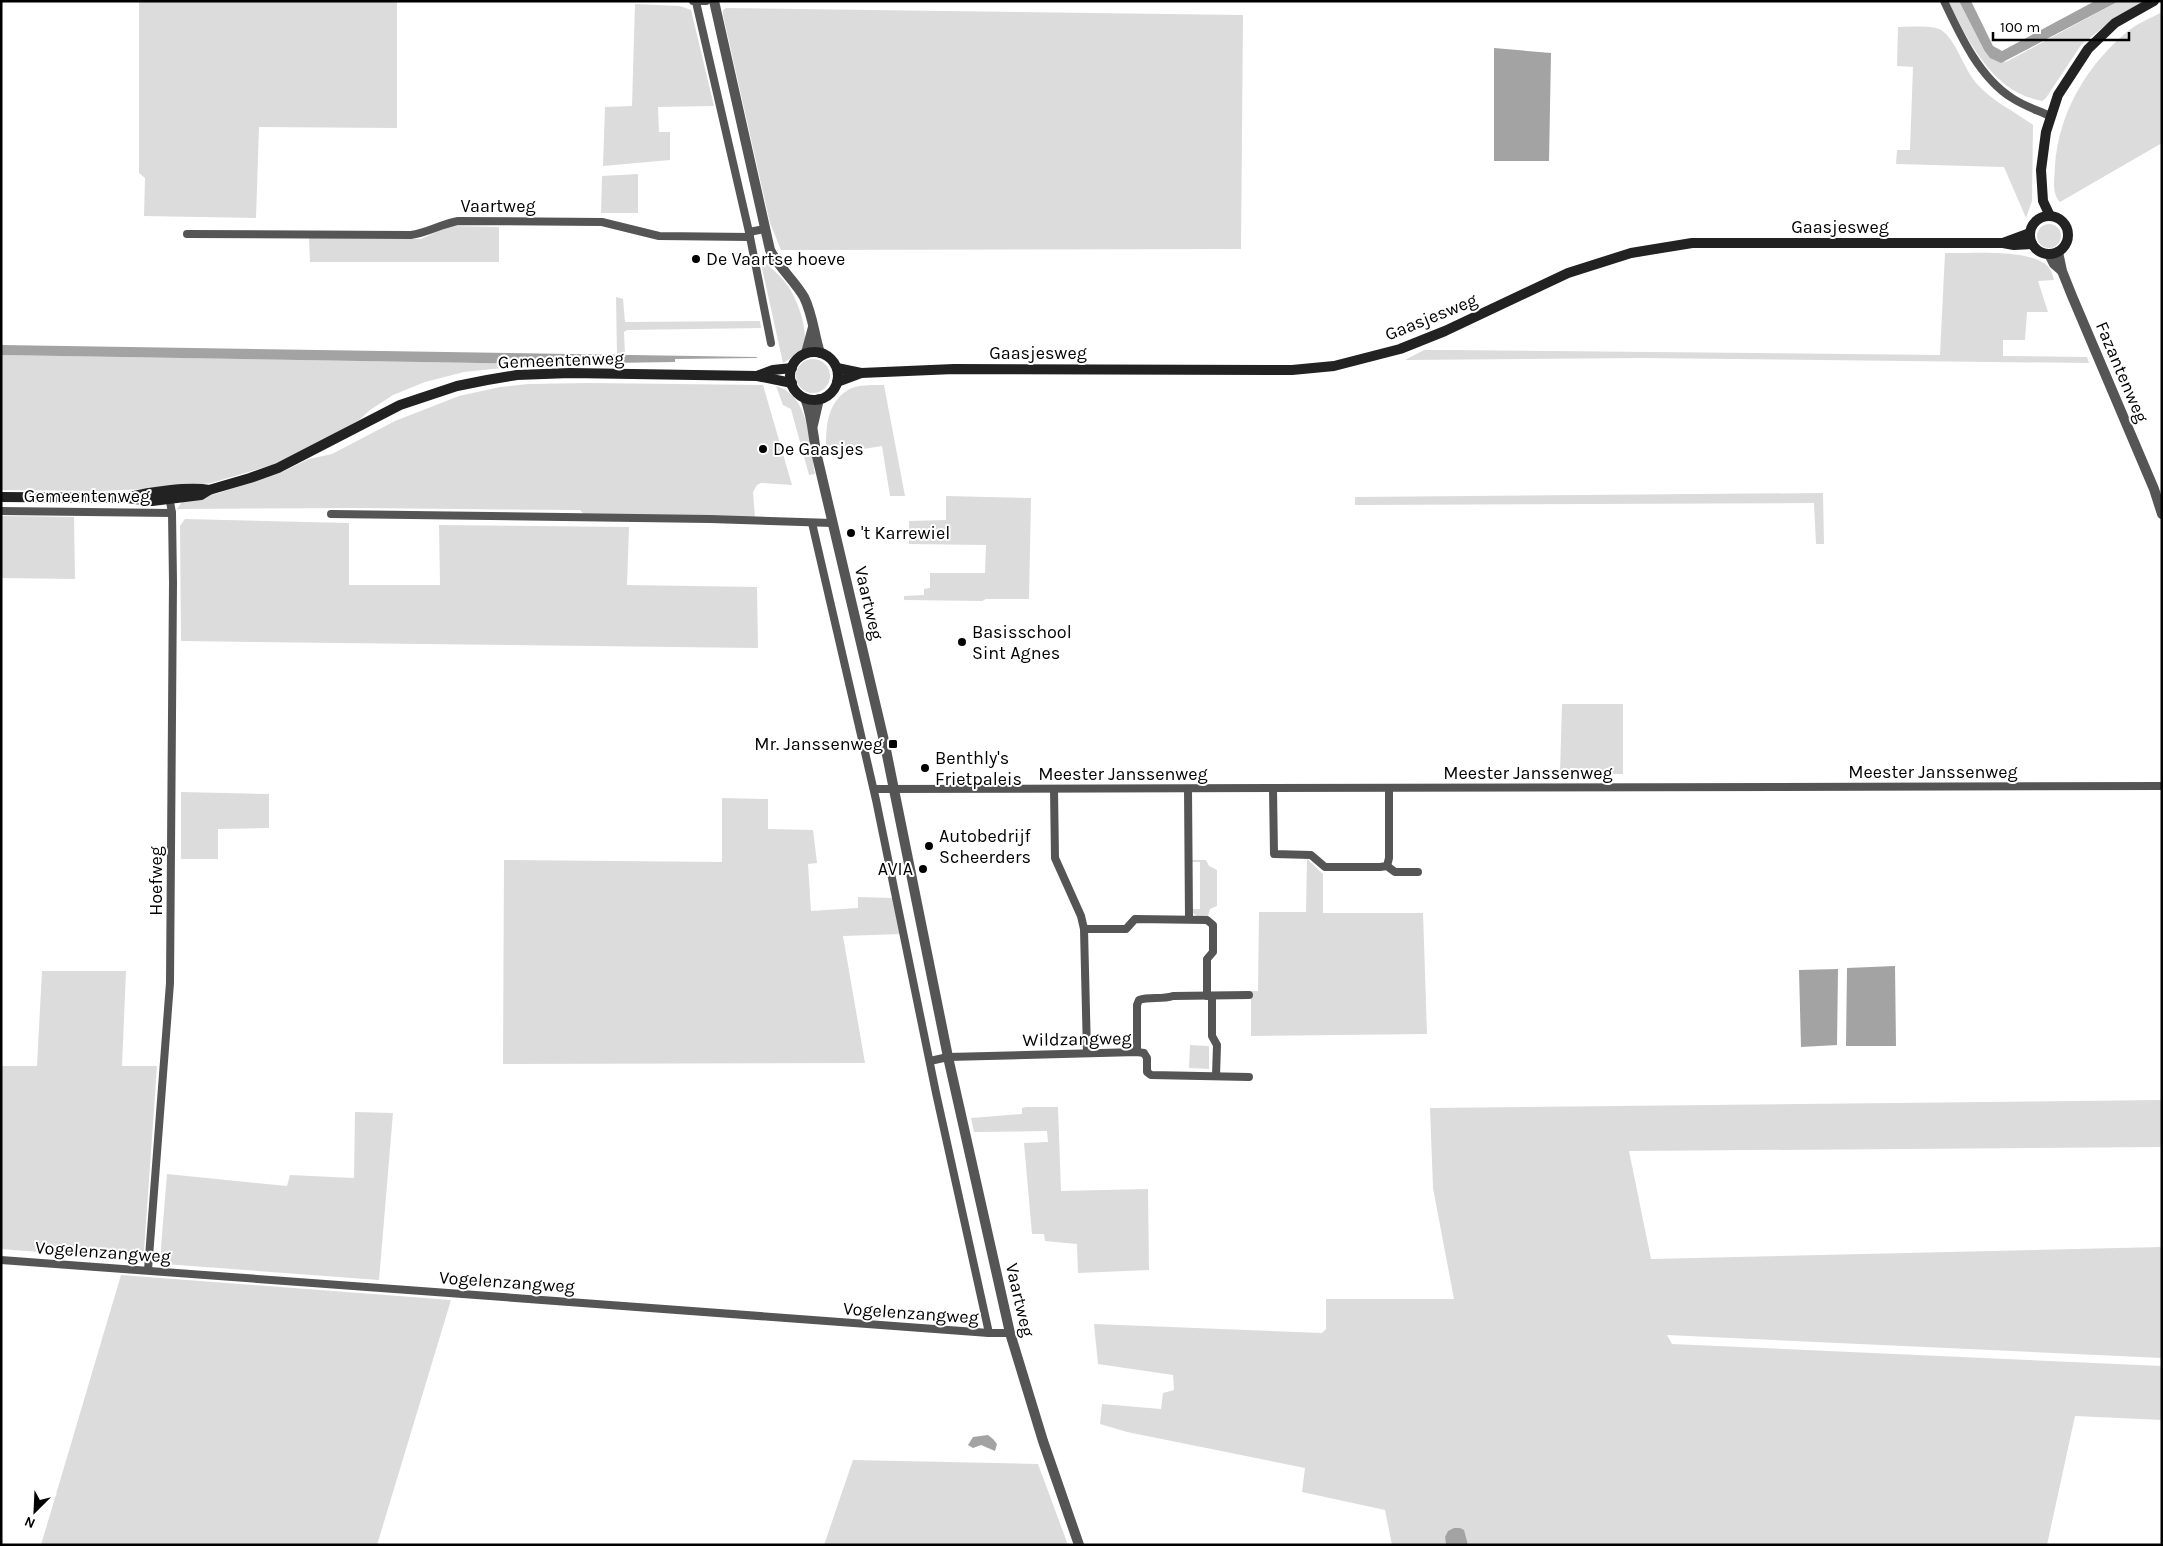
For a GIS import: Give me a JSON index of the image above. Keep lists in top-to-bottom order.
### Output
{
  "streets": {
    "main road": ["Gaasjesweg", "Gemeentenweg"],
    "street": [
      "Vaartweg",
      "Fazantenweg",
      "Meester Janssenweg",
      "Hoefweg",
      "Wildzangweg",
      "Vogelenzangweg"
    ]
  },
  "crossings": [
    ["Vaartweg", "Gaasjesweg"],
    ["Vaartweg", "Gemeentenweg"],
    ["Vaartweg", "Meester Janssenweg"],
    ["Vaartweg", "Wildzangweg"],
    ["Vaartweg", "Vogelenzangweg"],
    ["Gaasjesweg", "Gemeentenweg"],
    ["Gaasjesweg", "Fazantenweg"],
    ["Gemeentenweg", "Hoefweg"],
    ["Hoefweg", "Vogelenzangweg"]
  ],
  "places": {
    "other": [
      "De Vaartse hoeve",
      "De Gaasjes",
      "'t Karrewiel",
      "Basisschool Sint Agnes",
      "Benthly's Frietpaleis",
      "Autobedrijf Scheerders",
      "AVIA"
    ],
    "transit": ["Mr. Janssenweg"]
  },
  "scale_bar": "100 m",
  "north": "bottom left"
}
